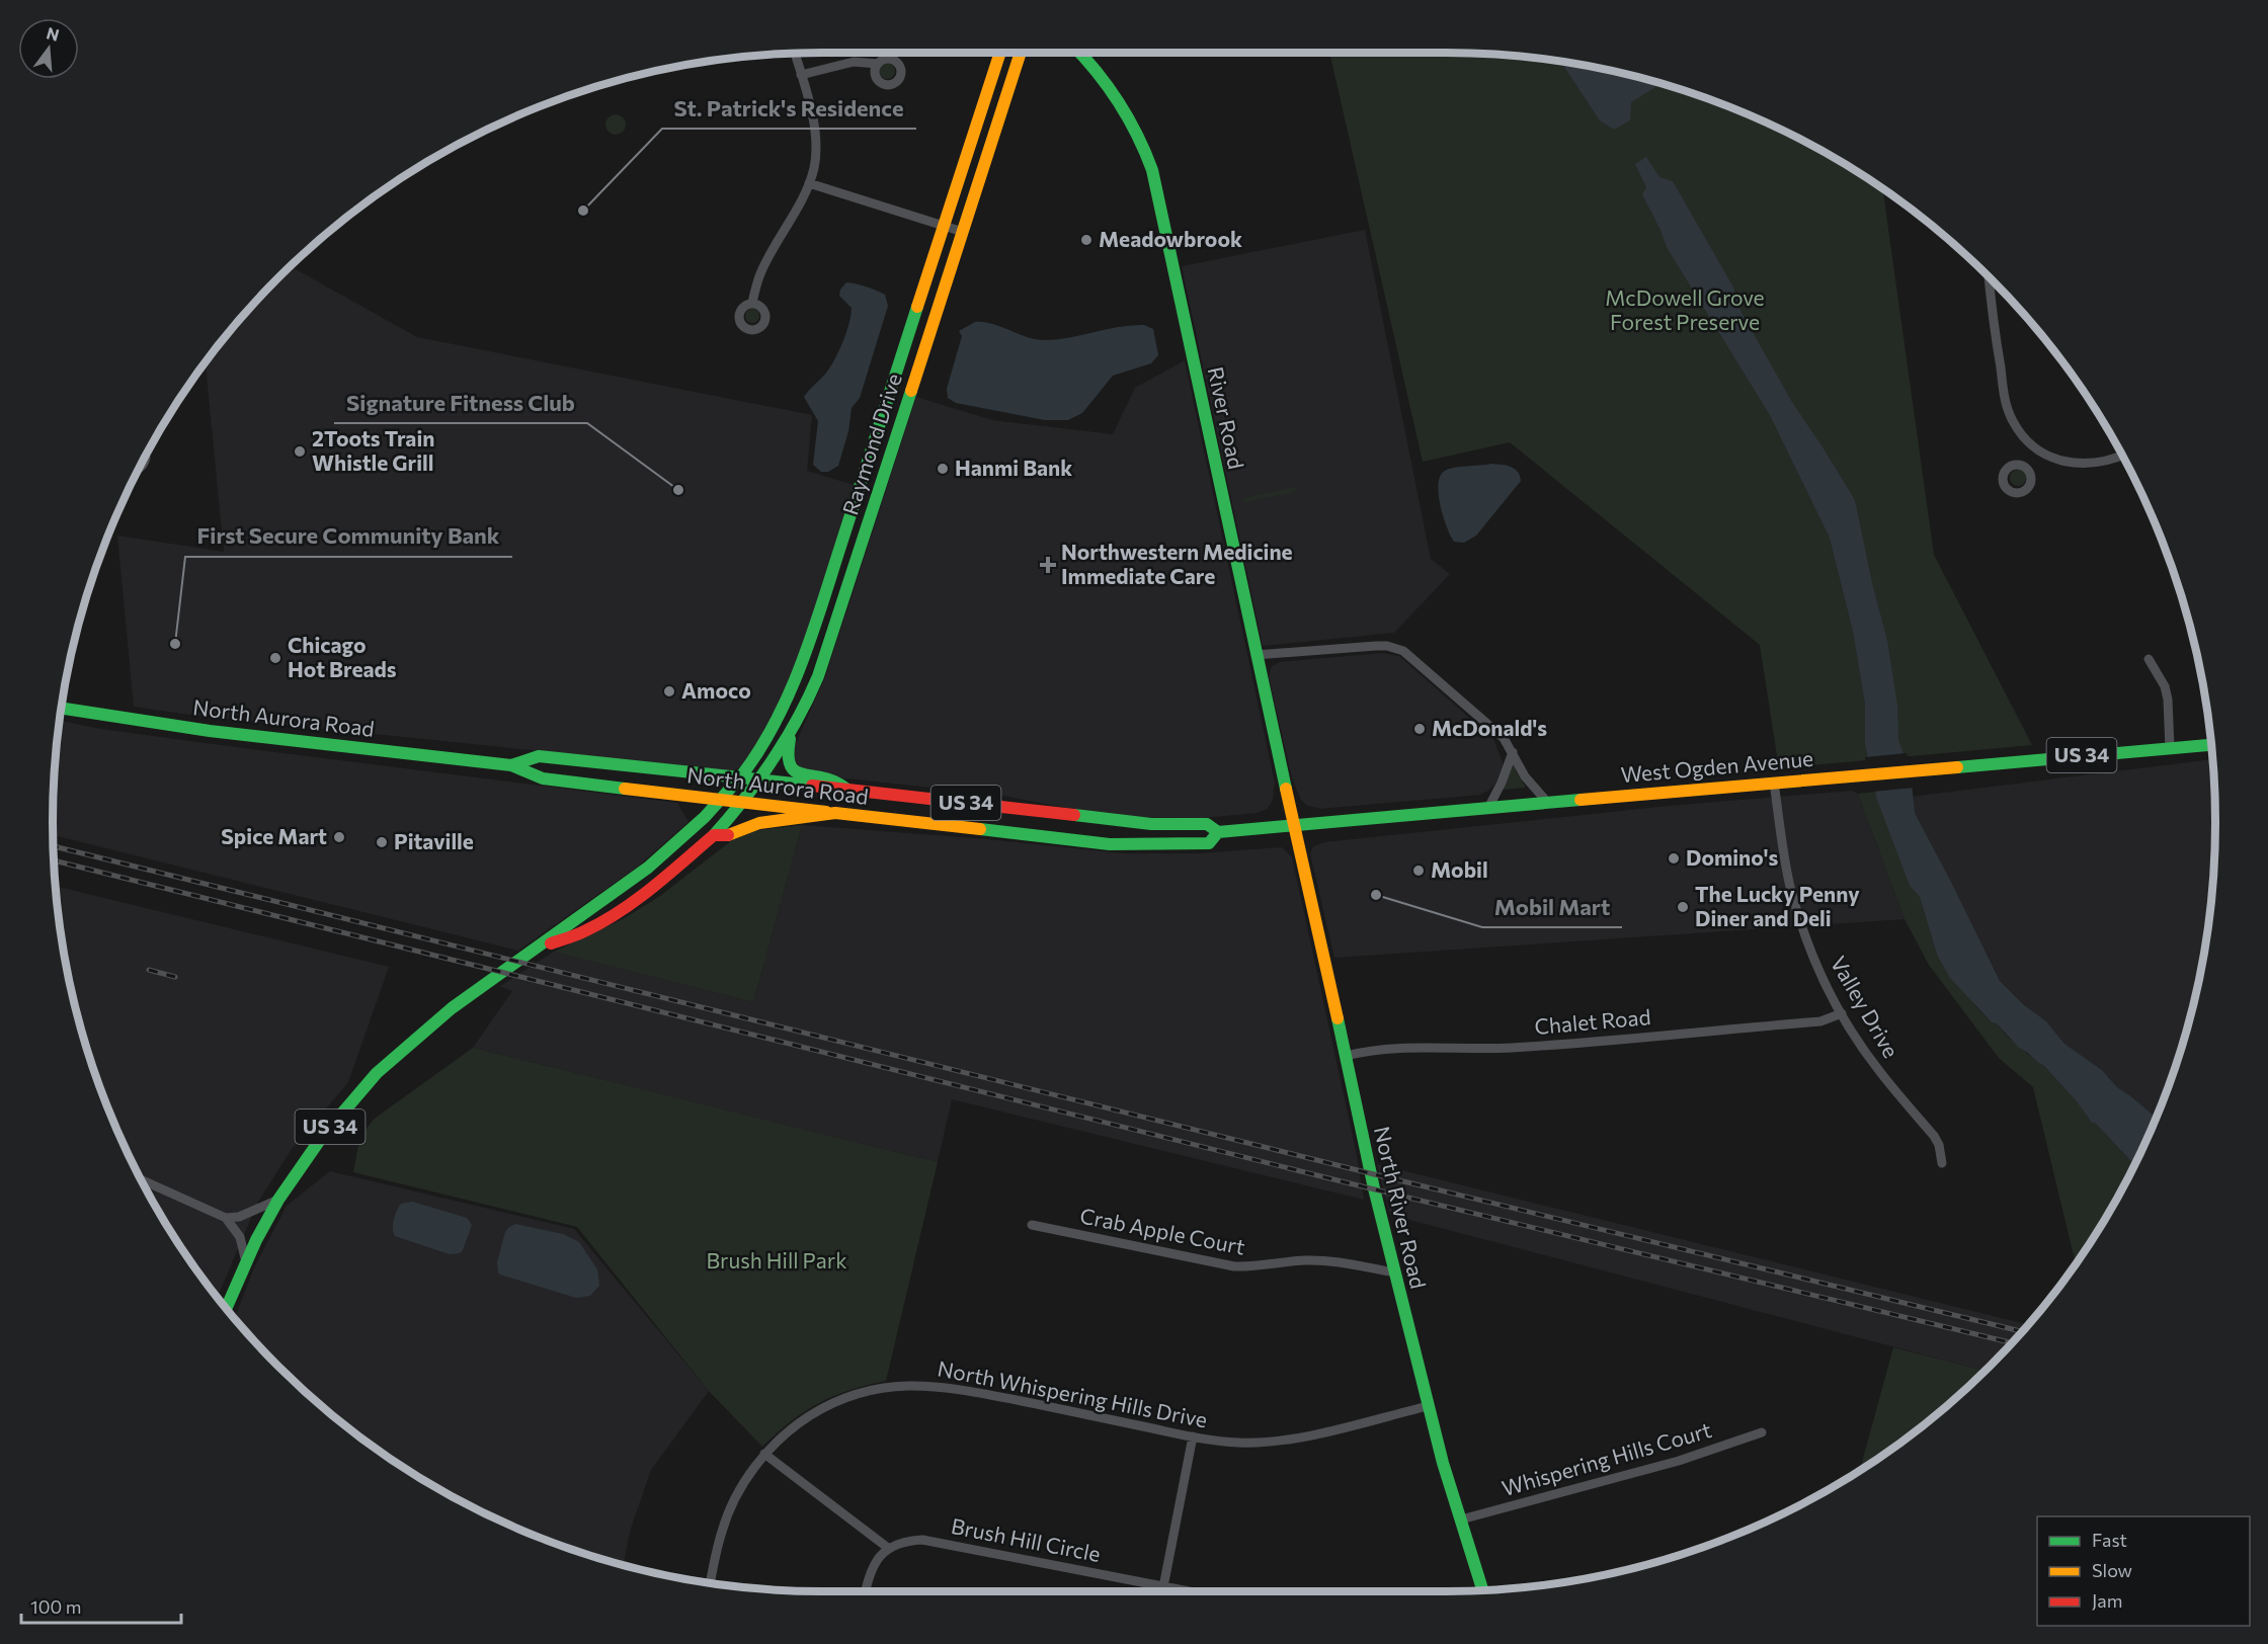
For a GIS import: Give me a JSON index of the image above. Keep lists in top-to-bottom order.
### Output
{
  "streets": {
    "main road": [
      "River Road",
      "Raymond Drive",
      "North Aurora Road",
      "US 34",
      "West Ogden Avenue",
      "North River Road"
    ],
    "street": [
      "Valley Drive",
      "Chalet Road",
      "Crab Apple Court",
      "North Whispering Hills Drive",
      "Whispering Hills Court",
      "Brush Hill Circle"
    ]
  },
  "crossings": [
    ["River Road", "West Ogden Avenue"],
    ["River Road", "North River Road"],
    ["Raymond Drive", "North Aurora Road"],
    ["Raymond Drive", "US 34"],
    ["Raymond Drive", "West Ogden Avenue"],
    ["North Aurora Road", "US 34"],
    ["North Aurora Road", "West Ogden Avenue"],
    ["US 34", "West Ogden Avenue"],
    ["West Ogden Avenue", "Valley Drive"],
    ["West Ogden Avenue", "North River Road"],
    ["Valley Drive", "Chalet Road"],
    ["Chalet Road", "North River Road"],
    ["North River Road", "Crab Apple Court"],
    ["North River Road", "North Whispering Hills Drive"],
    ["North River Road", "Whispering Hills Court"]
  ],
  "parks": ["McDowell Grove Forest Preserve", "Brush Hill Park"],
  "places": {
    "other": [
      "St. Patrick's Residence",
      "Meadowbrook",
      "2Toots Train Whistle Grill",
      "Hanmi Bank",
      "Signature Fitness Club",
      "First Secure Community Bank",
      "Chicago Hot Breads",
      "Amoco",
      "McDonald's",
      "Spice Mart",
      "Pitaville",
      "Domino's",
      "Mobil",
      "Mobil Mart",
      "The Lucky Penny Diner and Deli"
    ],
    "health": ["Northwestern Medicine Immediate Care"]
  },
  "legend": ["Fast", "Slow", "Jam"],
  "scale_bar": "100 m",
  "north": "top"
}
